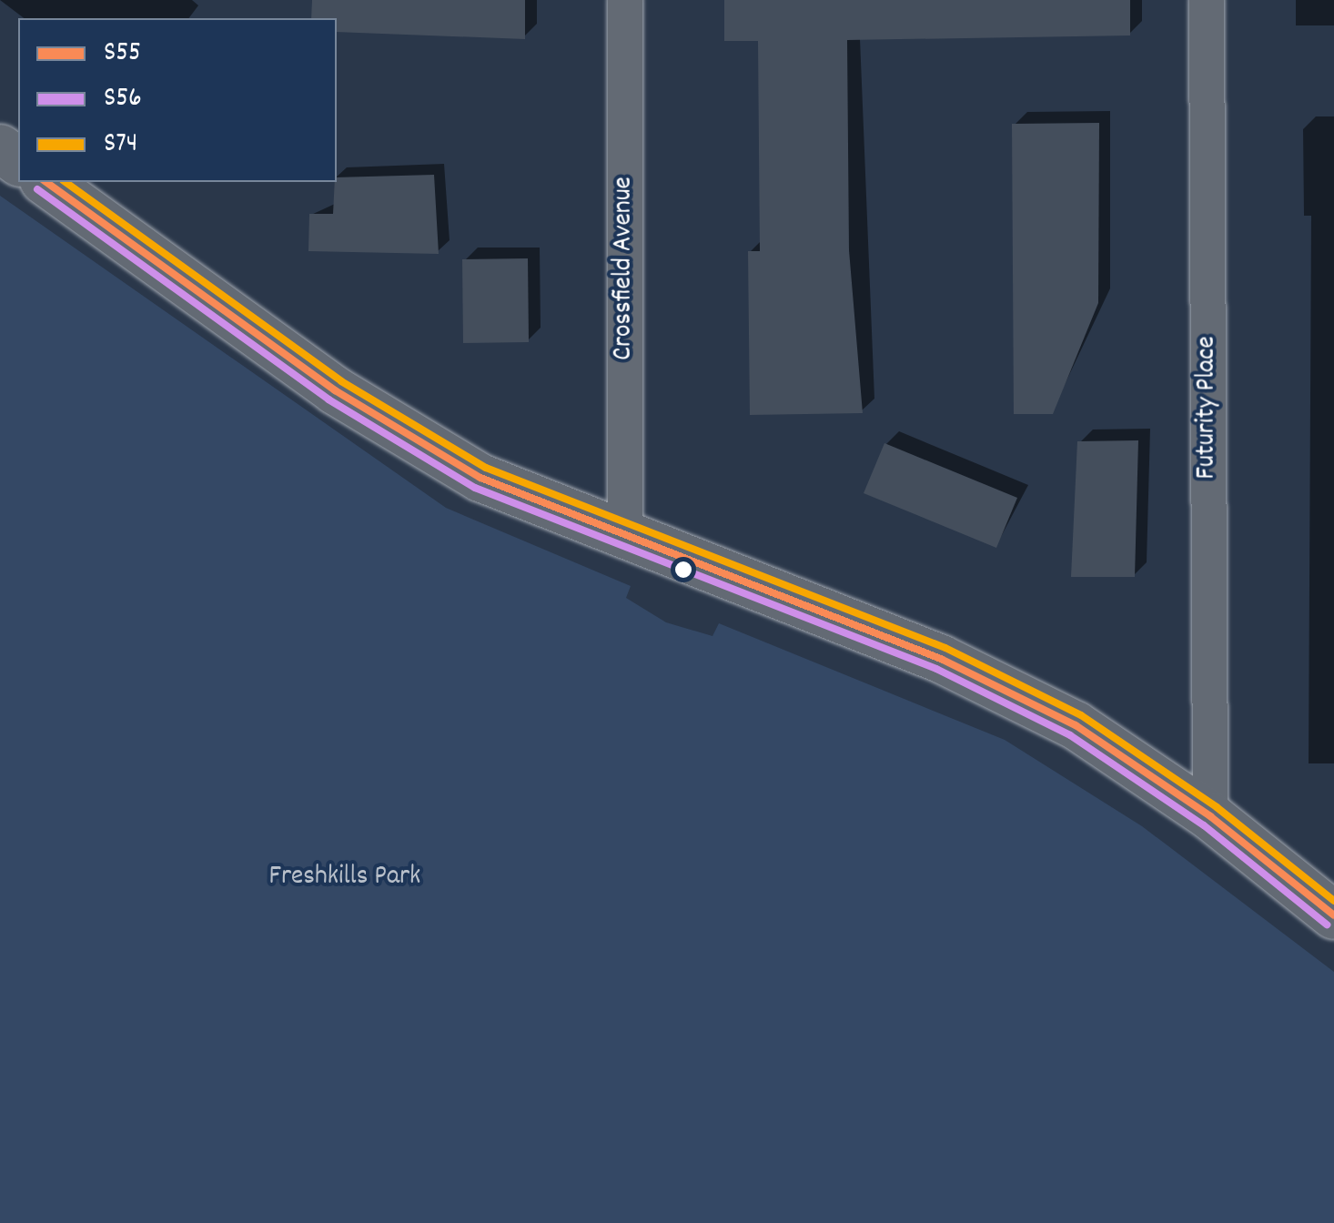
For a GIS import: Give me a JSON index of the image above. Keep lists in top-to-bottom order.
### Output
{
  "streets": {
    "street": ["Crossfield Avenue", "Futurity Place"]
  },
  "parks": ["Freshkills Park"],
  "lines": ["transit line S55", "transit line S74", "transit line S56"],
  "legend": ["S55", "S56", "S74"]
}
